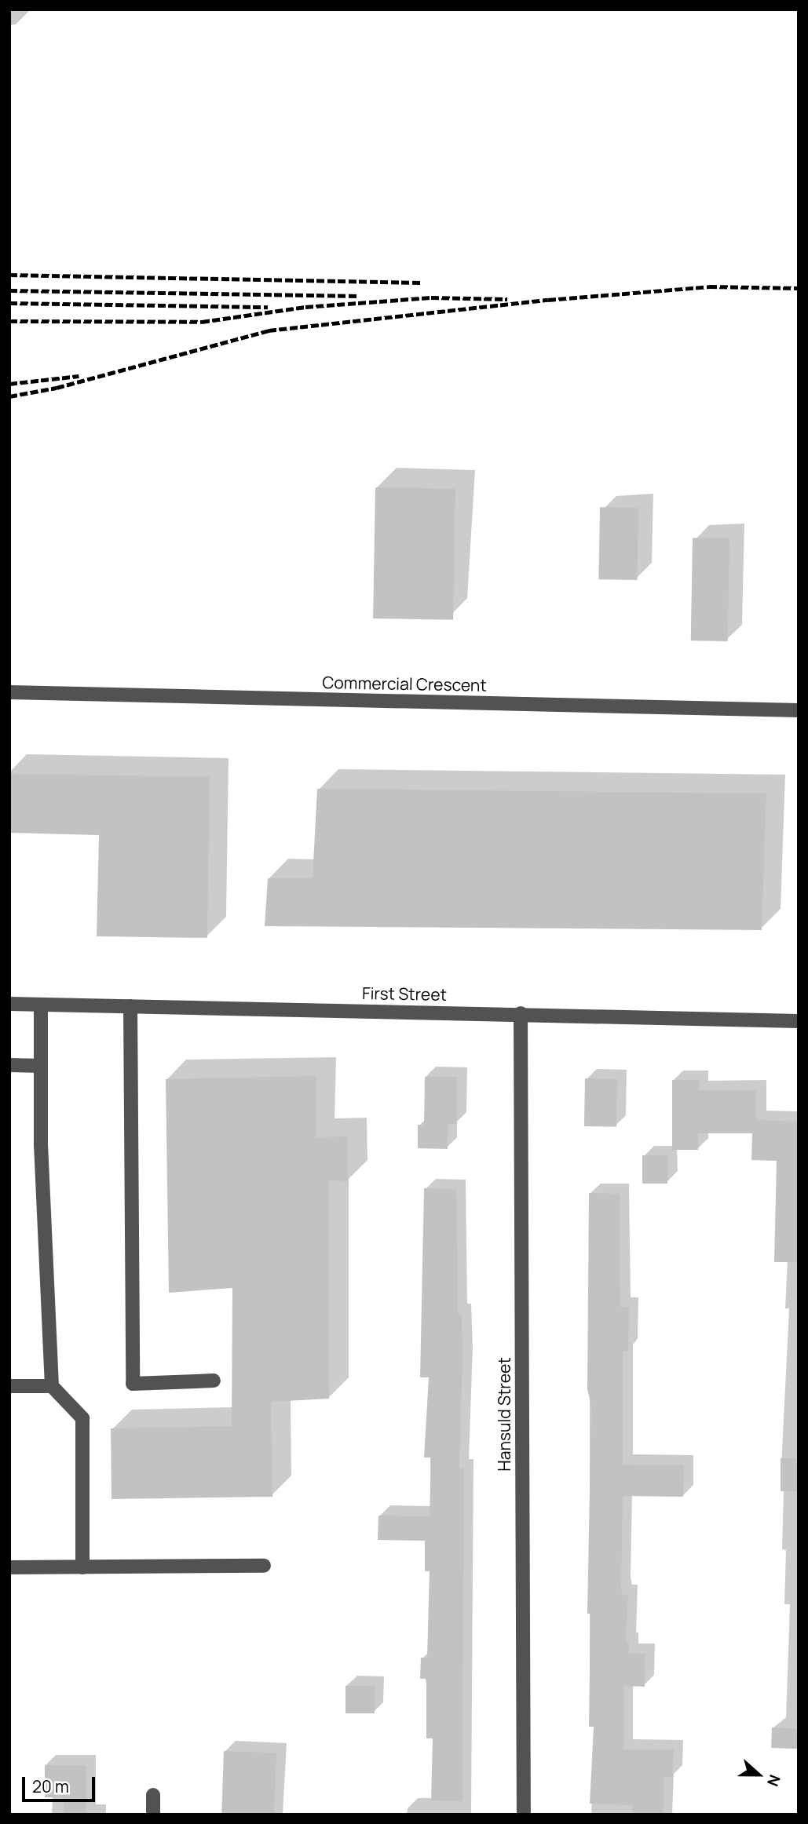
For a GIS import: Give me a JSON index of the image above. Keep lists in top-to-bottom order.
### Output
{
  "streets": {
    "street": ["Commercial Crescent", "First Street", "Hansuld Street"]
  },
  "crossings": [
    ["First Street", "Hansuld Street"]
  ],
  "scale_bar": "20 m",
  "north": "right"
}
